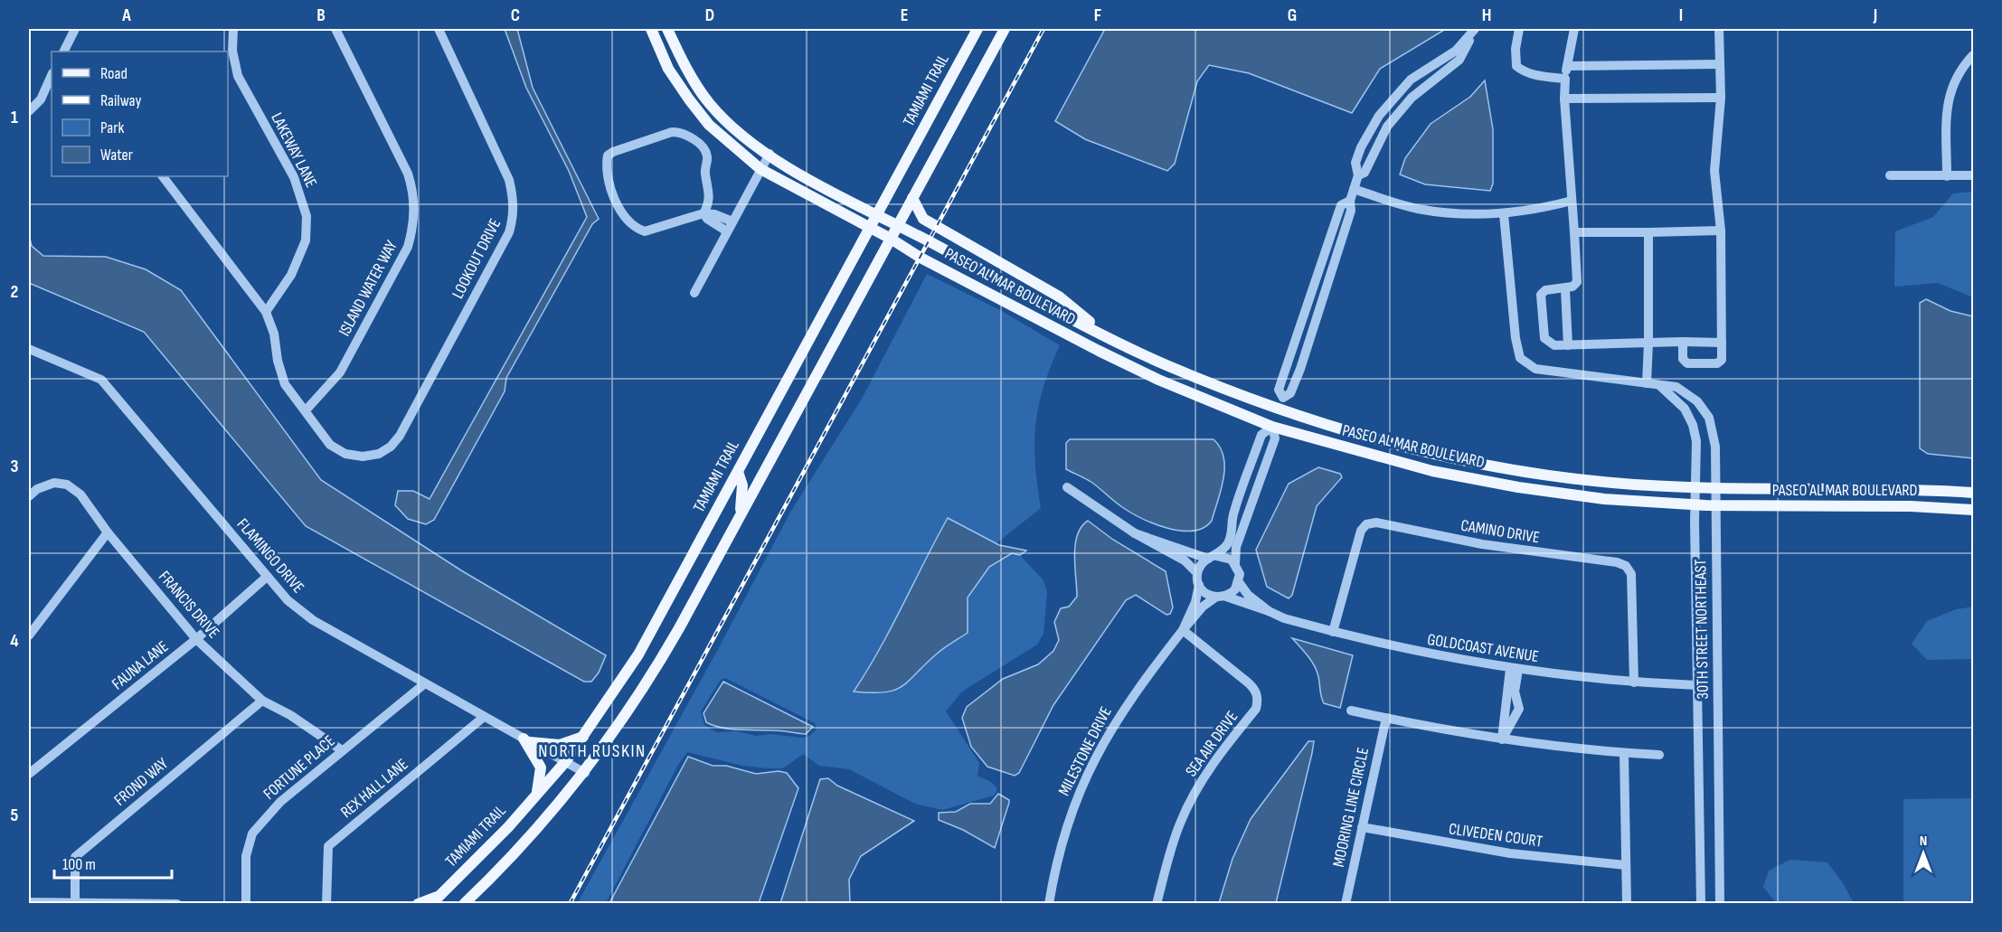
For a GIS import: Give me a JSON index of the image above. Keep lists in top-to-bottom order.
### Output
{
  "streets": {
    "main road": ["TAMIAMI TRAIL", "PASEO AL MAR BOULEVARD"],
    "street": [
      "LAKEWAY LANE",
      "LOOKOUT DRIVE",
      "ISLAND WATER WAY",
      "CAMINO DRIVE",
      "FLAMINGO DRIVE",
      "FRANCIS DRIVE",
      "30TH STREET NORTHEAST",
      "GOLDCOAST AVENUE",
      "FAUNA LANE",
      "SEA AIR DRIVE",
      "MILESTONE DRIVE",
      "FORTUNE PLACE",
      "FROND WAY",
      "REX HALL LANE",
      "MOORING LINE CIRCLE",
      "CLIVEDEN COURT"
    ]
  },
  "crossings": [
    ["TAMIAMI TRAIL", "PASEO AL MAR BOULEVARD"],
    ["TAMIAMI TRAIL", "FLAMINGO DRIVE"],
    ["LOOKOUT DRIVE", "ISLAND WATER WAY"],
    ["PASEO AL MAR BOULEVARD", "30TH STREET NORTHEAST"],
    ["CAMINO DRIVE", "GOLDCOAST AVENUE"],
    ["FLAMINGO DRIVE", "FAUNA LANE"],
    ["FLAMINGO DRIVE", "FORTUNE PLACE"],
    ["FLAMINGO DRIVE", "REX HALL LANE"],
    ["FRANCIS DRIVE", "FAUNA LANE"],
    ["FRANCIS DRIVE", "FORTUNE PLACE"],
    ["FRANCIS DRIVE", "FROND WAY"],
    ["30TH STREET NORTHEAST", "GOLDCOAST AVENUE"],
    ["GOLDCOAST AVENUE", "MILESTONE DRIVE"],
    ["SEA AIR DRIVE", "MILESTONE DRIVE"],
    ["MOORING LINE CIRCLE", "CLIVEDEN COURT"]
  ],
  "districts": ["NORTH RUSKIN"],
  "legend": [
    "Road",
    "Railway",
    "Park",
    "Water"
  ],
  "scale_bar": "100 m",
  "north": "top",
  "grid": {
    "columns": [
      "A",
      "B",
      "C",
      "D",
      "E",
      "F",
      "G",
      "H",
      "I",
      "J"
    ],
    "rows": [
      "1",
      "2",
      "3",
      "4",
      "5"
    ]
  }
}
